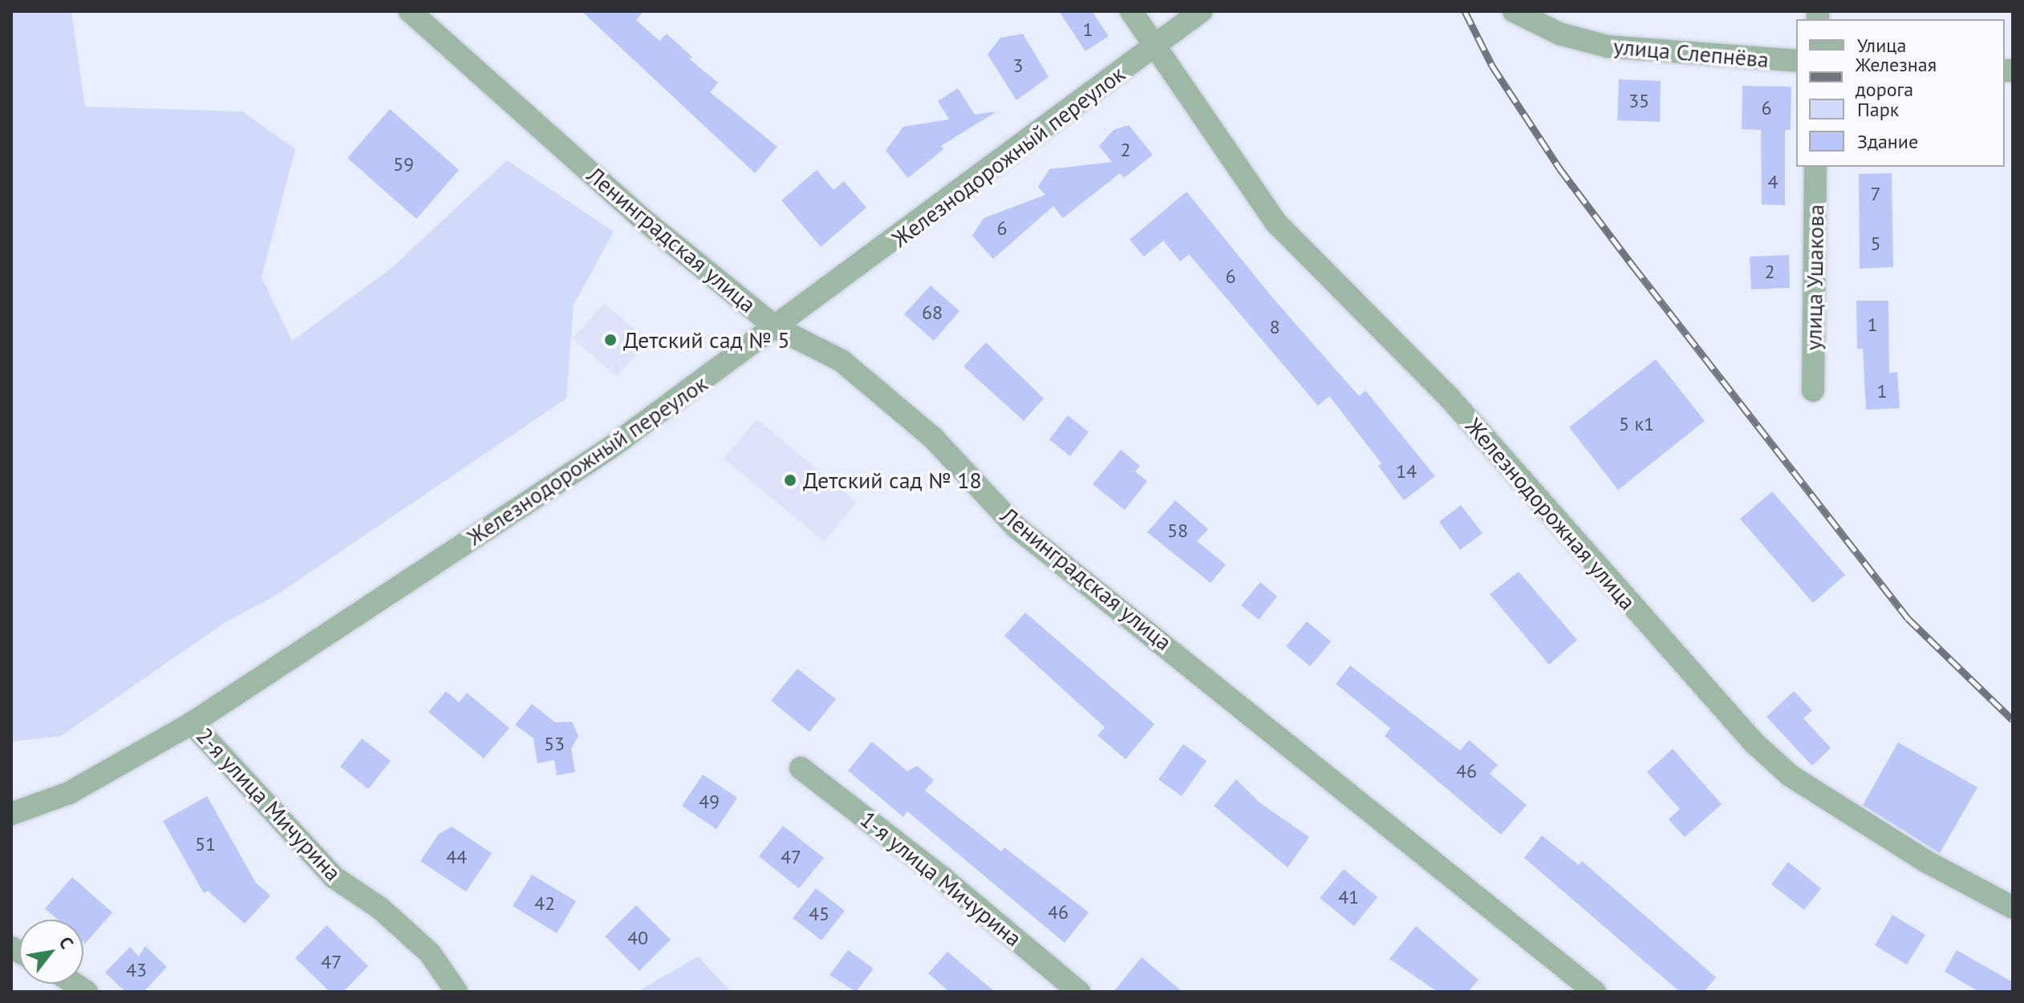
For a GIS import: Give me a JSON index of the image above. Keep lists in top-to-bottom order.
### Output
{
  "streets": {
    "street": [
      "улица Слепнёва",
      "Железнодорожный переулок",
      "Ленинградская улица",
      "улица Ушакова",
      "Железнодорожная улица",
      "2-я улица Мичурина",
      "1-я улица Мичурина"
    ]
  },
  "crossings": [
    ["Железнодорожный переулок", "Ленинградская улица"],
    ["Железнодорожный переулок", "Железнодорожная улица"],
    ["Железнодорожный переулок", "2-я улица Мичурина"]
  ],
  "places": ["Детский сад № 5", "Детский сад № 18"],
  "house_numbers": [
    "1",
    "3",
    "35",
    "6",
    "2",
    "59",
    "4",
    "7",
    "6",
    "5",
    "2",
    "6",
    "68",
    "1",
    "8",
    "1",
    "5 к1",
    "14",
    "58",
    "53",
    "46",
    "49",
    "51",
    "44",
    "47",
    "41",
    "42",
    "46",
    "45",
    "40",
    "47",
    "43"
  ],
  "legend": [
    "Улица",
    "Железная дорога",
    "Парк",
    "Здание"
  ],
  "north": "top right"
}
